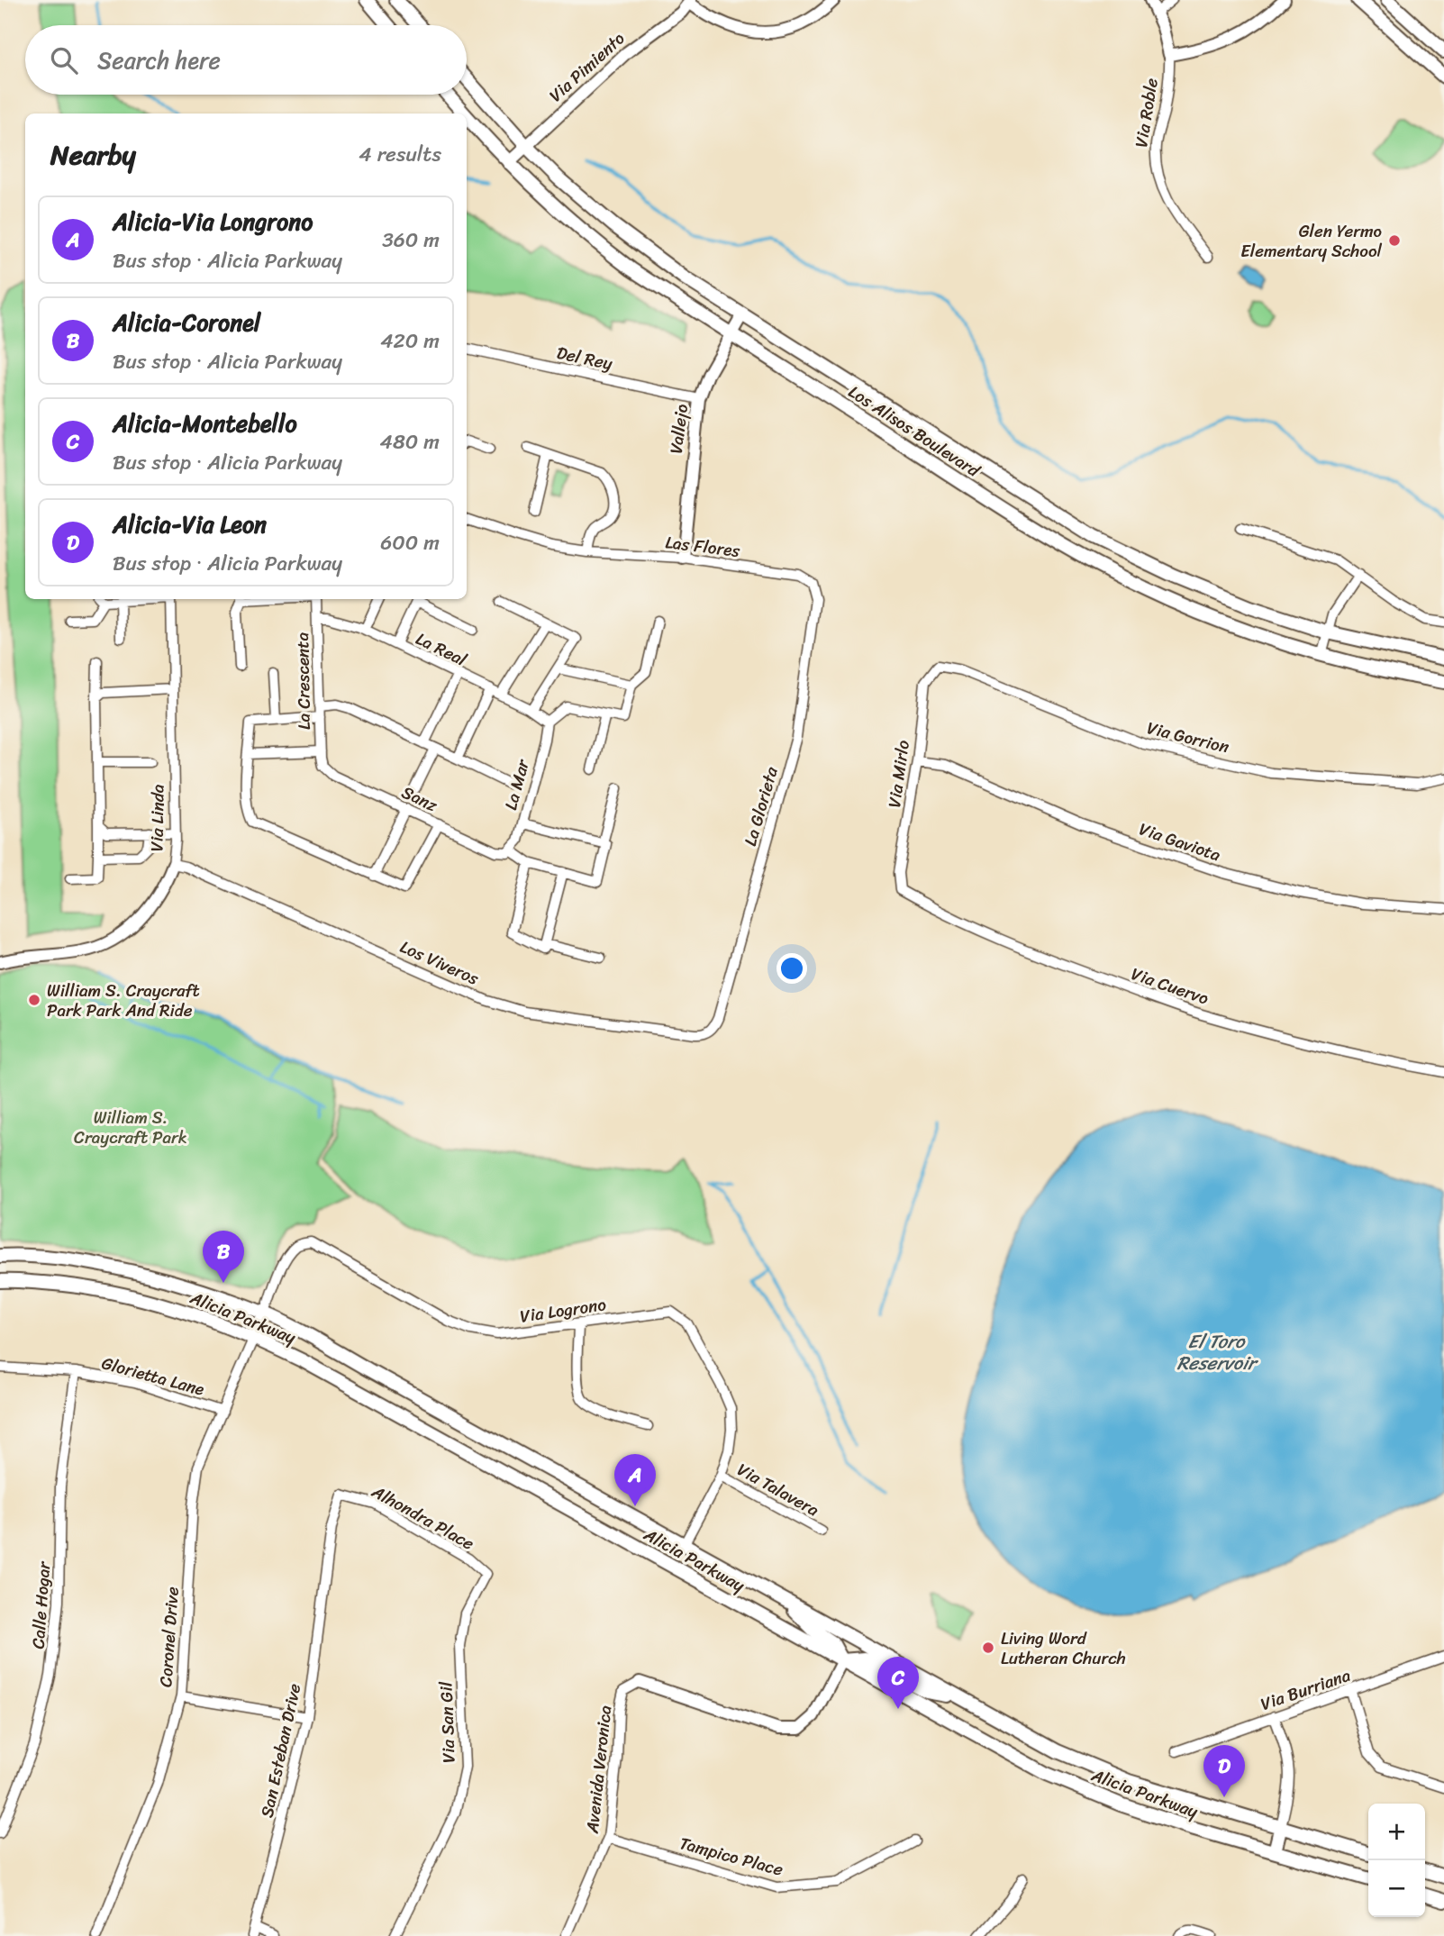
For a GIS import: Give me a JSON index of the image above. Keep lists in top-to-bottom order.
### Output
{
  "streets": {
    "main road": ["Los Alisos Boulevard", "Alicia Parkway"],
    "street": [
      "Via Pimiento",
      "Via Roble",
      "Del Rey",
      "Vallejo",
      "Las Flores",
      "La Real",
      "La Crescenta",
      "Via Gorrion",
      "Via Mirlo",
      "La Mar",
      "Sanz",
      "La Glorieta",
      "Via Linda",
      "Via Gaviota",
      "Los Viveros",
      "Via Cuervo",
      "Via Logrono",
      "Glorietta Lane",
      "Via Talavera",
      "Alhondra Place",
      "Calle Hogar",
      "Coronel Drive",
      "Via Burriana",
      "Via San Gil",
      "San Esteban Drive",
      "Avenida Veronica",
      "Tampico Place"
    ]
  },
  "crossings": [
    ["Via Pimiento", "Los Alisos Boulevard"],
    ["Del Rey", "Vallejo"],
    ["Vallejo", "Los Alisos Boulevard"],
    ["Vallejo", "Las Flores"],
    ["Las Flores", "La Glorieta"],
    ["La Real", "La Crescenta"],
    ["La Real", "La Mar"],
    ["La Crescenta", "Sanz"],
    ["Via Gorrion", "Via Mirlo"],
    ["Via Mirlo", "Via Gaviota"],
    ["Via Mirlo", "Via Cuervo"],
    ["La Mar", "Sanz"],
    ["La Glorieta", "Los Viveros"],
    ["Via Linda", "Los Viveros"],
    ["Via Logrono", "Alicia Parkway"],
    ["Via Logrono", "Via Talavera"],
    ["Alicia Parkway", "Coronel Drive"],
    ["Glorietta Lane", "Calle Hogar"],
    ["Glorietta Lane", "Coronel Drive"],
    ["Alhondra Place", "Via San Gil"],
    ["Alhondra Place", "San Esteban Drive"],
    ["Avenida Veronica", "Tampico Place"]
  ],
  "water": ["El Toro Reservoir"],
  "parks": ["William S. Craycraft Park"],
  "places": ["Glen Yermo Elementary School", "William S. Craycraft Park Park And Ride", "Living Word Lutheran Church"],
  "page": {
    "search": "Search here",
    "heading": ["Nearby", "4 results"],
    "list": [
      {
        "mark": "A",
        "name": "Alicia-Via Longrono",
        "note": "Bus stop · Alicia Parkway",
        "value": "360 m"
      },
      {
        "mark": "B",
        "name": "Alicia-Coronel",
        "note": "Bus stop · Alicia Parkway",
        "value": "420 m"
      },
      {
        "mark": "C",
        "name": "Alicia-Montebello",
        "note": "Bus stop · Alicia Parkway",
        "value": "480 m"
      },
      {
        "mark": "D",
        "name": "Alicia-Via Leon",
        "note": "Bus stop · Alicia Parkway",
        "value": "600 m"
      }
    ],
    "pins": [
      "B",
      "A",
      "C",
      "D"
    ],
    "map_buttons": ["+", "−"]
  }
}
